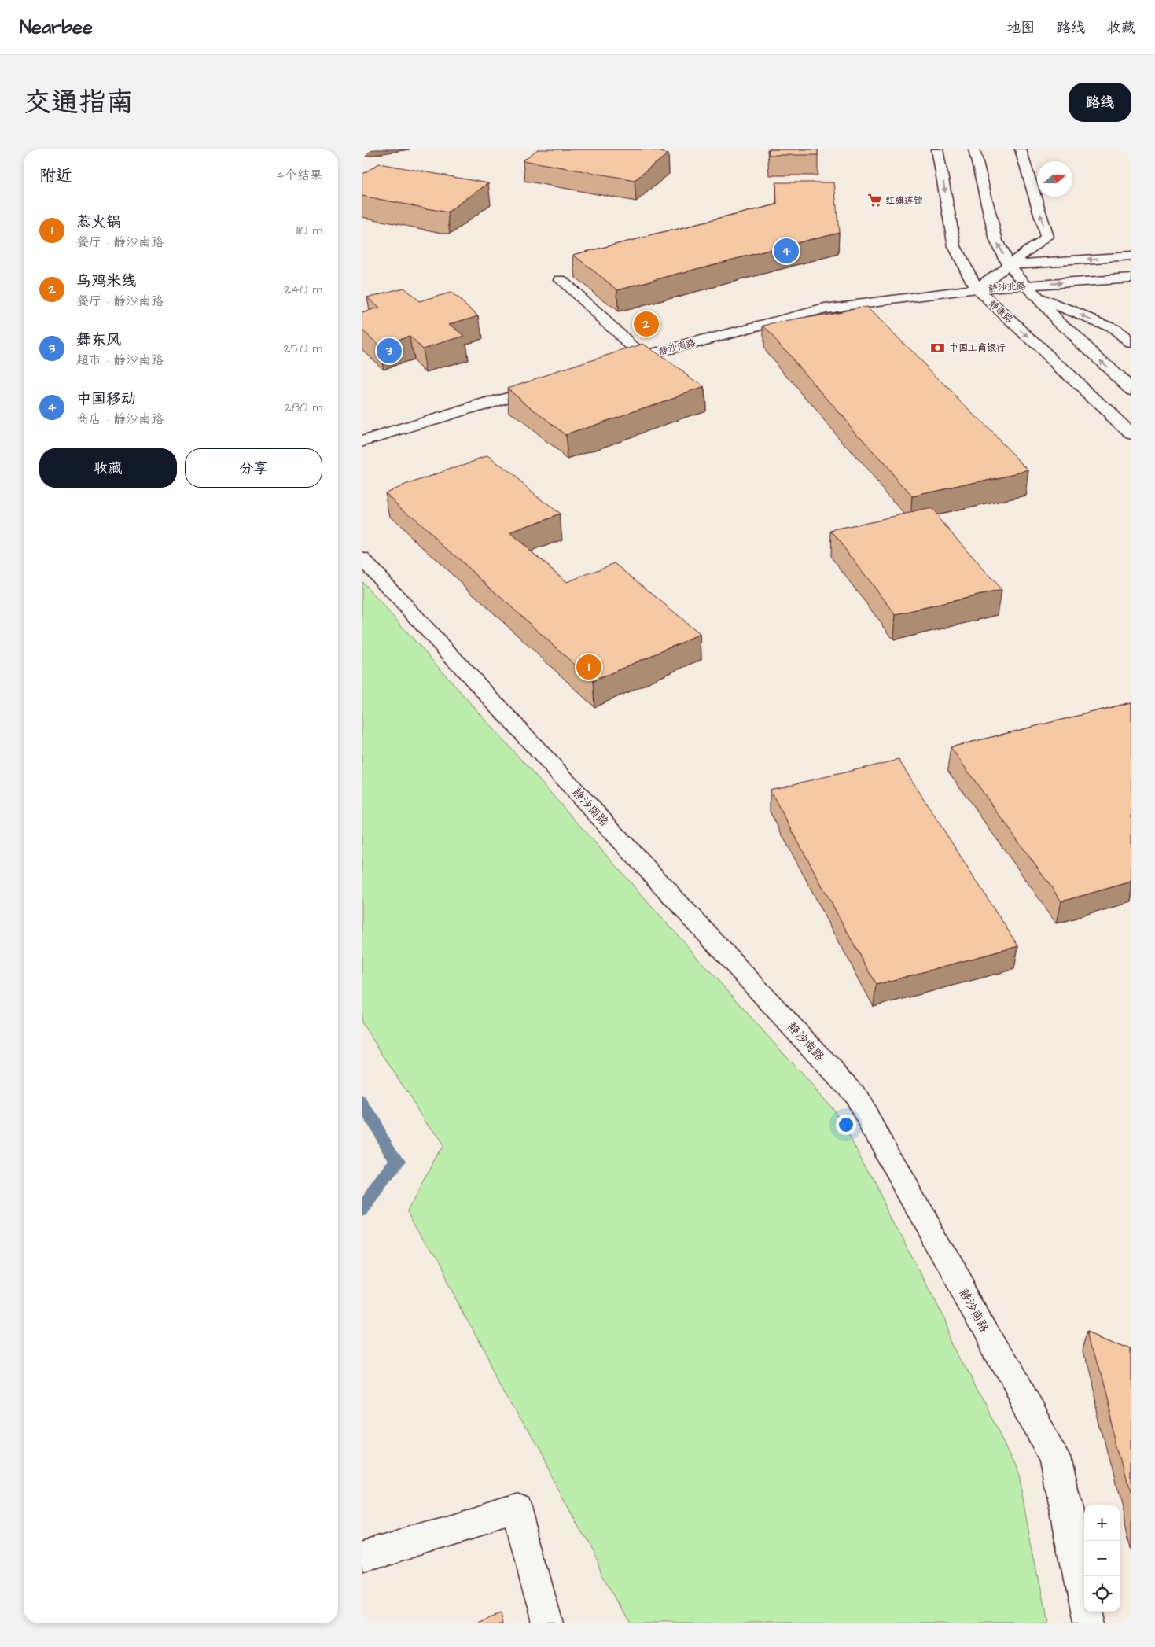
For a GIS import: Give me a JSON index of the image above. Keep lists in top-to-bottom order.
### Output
{
  "streets": {
    "street": ["静沙北路", "静康路", "静沙南路"]
  },
  "crossings": [
    ["静沙北路", "静康路"],
    ["静沙北路", "静沙南路"],
    ["静康路", "静沙南路"]
  ],
  "places": {
    "supermarket": ["红旗连锁"],
    "bank": ["中国工商银行"]
  },
  "north": "right",
  "page": {
    "header": "Nearbee",
    "nav": ["地图", "路线", "收藏"],
    "title": "交通指南",
    "buttons": [
      "路线",
      ["收藏", "分享"]
    ],
    "heading": ["附近", "4个结果"],
    "list": [
      {
        "mark": "1",
        "name": "惹火锅",
        "note": "餐厅 · 静沙南路",
        "value": "110 m"
      },
      {
        "mark": "2",
        "name": "乌鸡米线",
        "note": "餐厅 · 静沙南路",
        "value": "240 m"
      },
      {
        "mark": "3",
        "name": "舞东风",
        "note": "超市 · 静沙南路",
        "value": "250 m"
      },
      {
        "mark": "4",
        "name": "中国移动",
        "note": "商店 · 静沙南路",
        "value": "280 m"
      }
    ],
    "pins": [
      "4",
      "2",
      "3",
      "1"
    ],
    "map_buttons": ["+", "−"]
  }
}
